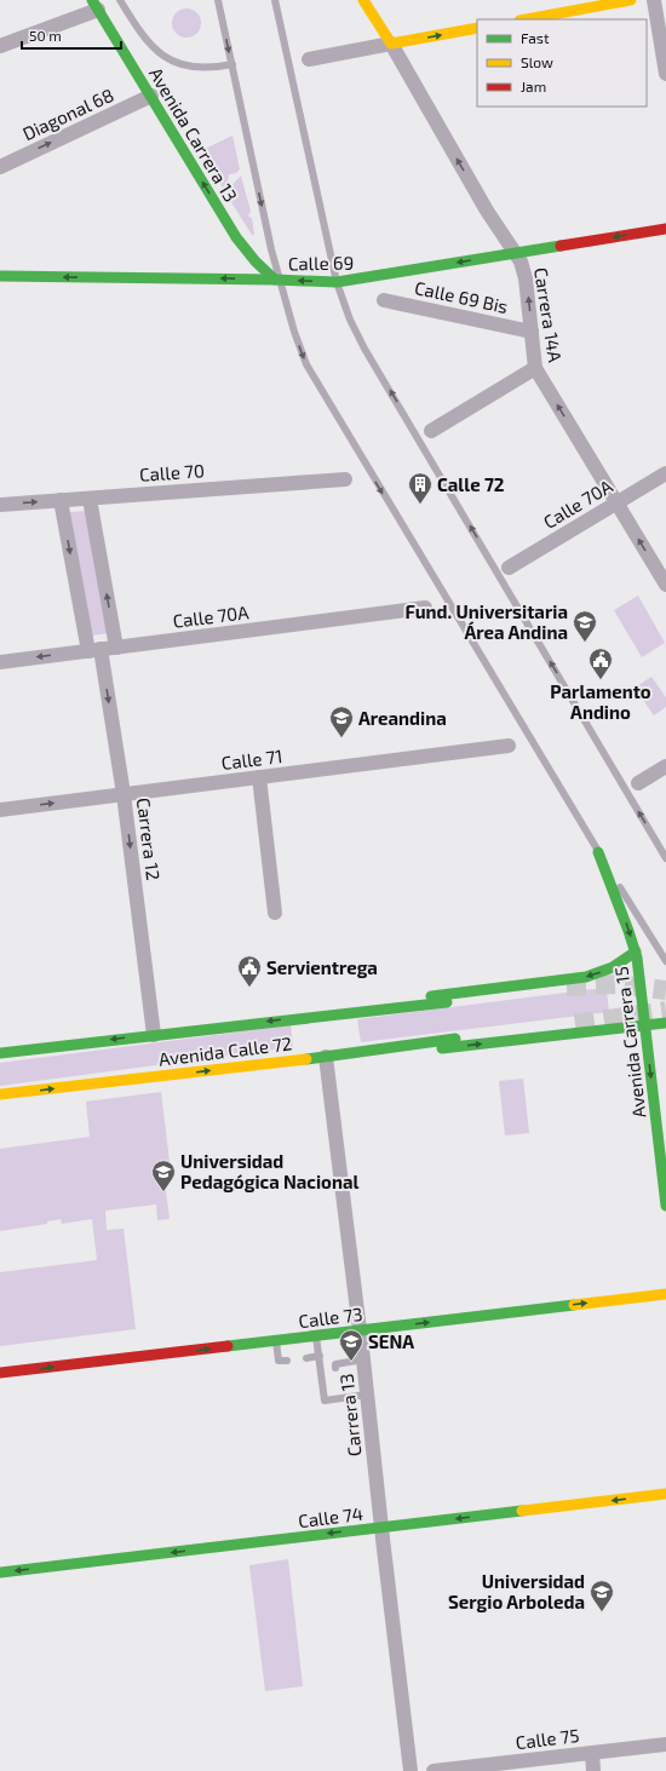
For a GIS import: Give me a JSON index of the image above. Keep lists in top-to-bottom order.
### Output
{
  "streets": {
    "street": [
      "Diagonal 68",
      "Avenida Carrera 13",
      "Calle 69",
      "Calle 69 Bis",
      "Carrera 14A",
      "Calle 70",
      "Calle 70A",
      "Calle 71",
      "Carrera 12",
      "Avenida Carrera 15",
      "Avenida Calle 72",
      "Calle 73",
      "Carrera 13",
      "Calle 74",
      "Calle 75"
    ]
  },
  "crossings": [
    ["Diagonal 68", "Avenida Carrera 13"],
    ["Avenida Carrera 13", "Calle 69"],
    ["Calle 69", "Carrera 14A"],
    ["Calle 69 Bis", "Carrera 14A"],
    ["Carrera 14A", "Calle 70A"],
    ["Calle 70", "Carrera 12"],
    ["Calle 70A", "Carrera 12"],
    ["Calle 71", "Carrera 12"],
    ["Carrera 12", "Avenida Calle 72"],
    ["Avenida Calle 72", "Carrera 13"],
    ["Calle 73", "Carrera 13"],
    ["Carrera 13", "Calle 74"]
  ],
  "one_way": [
    "Avenida Carrera 13",
    "Calle 69",
    "Carrera 14A",
    "Carrera 12",
    "Avenida Carrera 15",
    "Calle 73",
    "Calle 74"
  ],
  "places": {
    "building": ["Calle 72"],
    "school or university": [
      "Fund. Universitaria Área Andina",
      "Areandina",
      "Universidad Pedagógica Nacional",
      "SENA",
      "Universidad Sergio Arboleda"
    ],
    "public building": ["Parlamento Andino", "Servientrega"]
  },
  "legend": ["Fast", "Slow", "Jam"],
  "scale_bar": "50 m"
}
